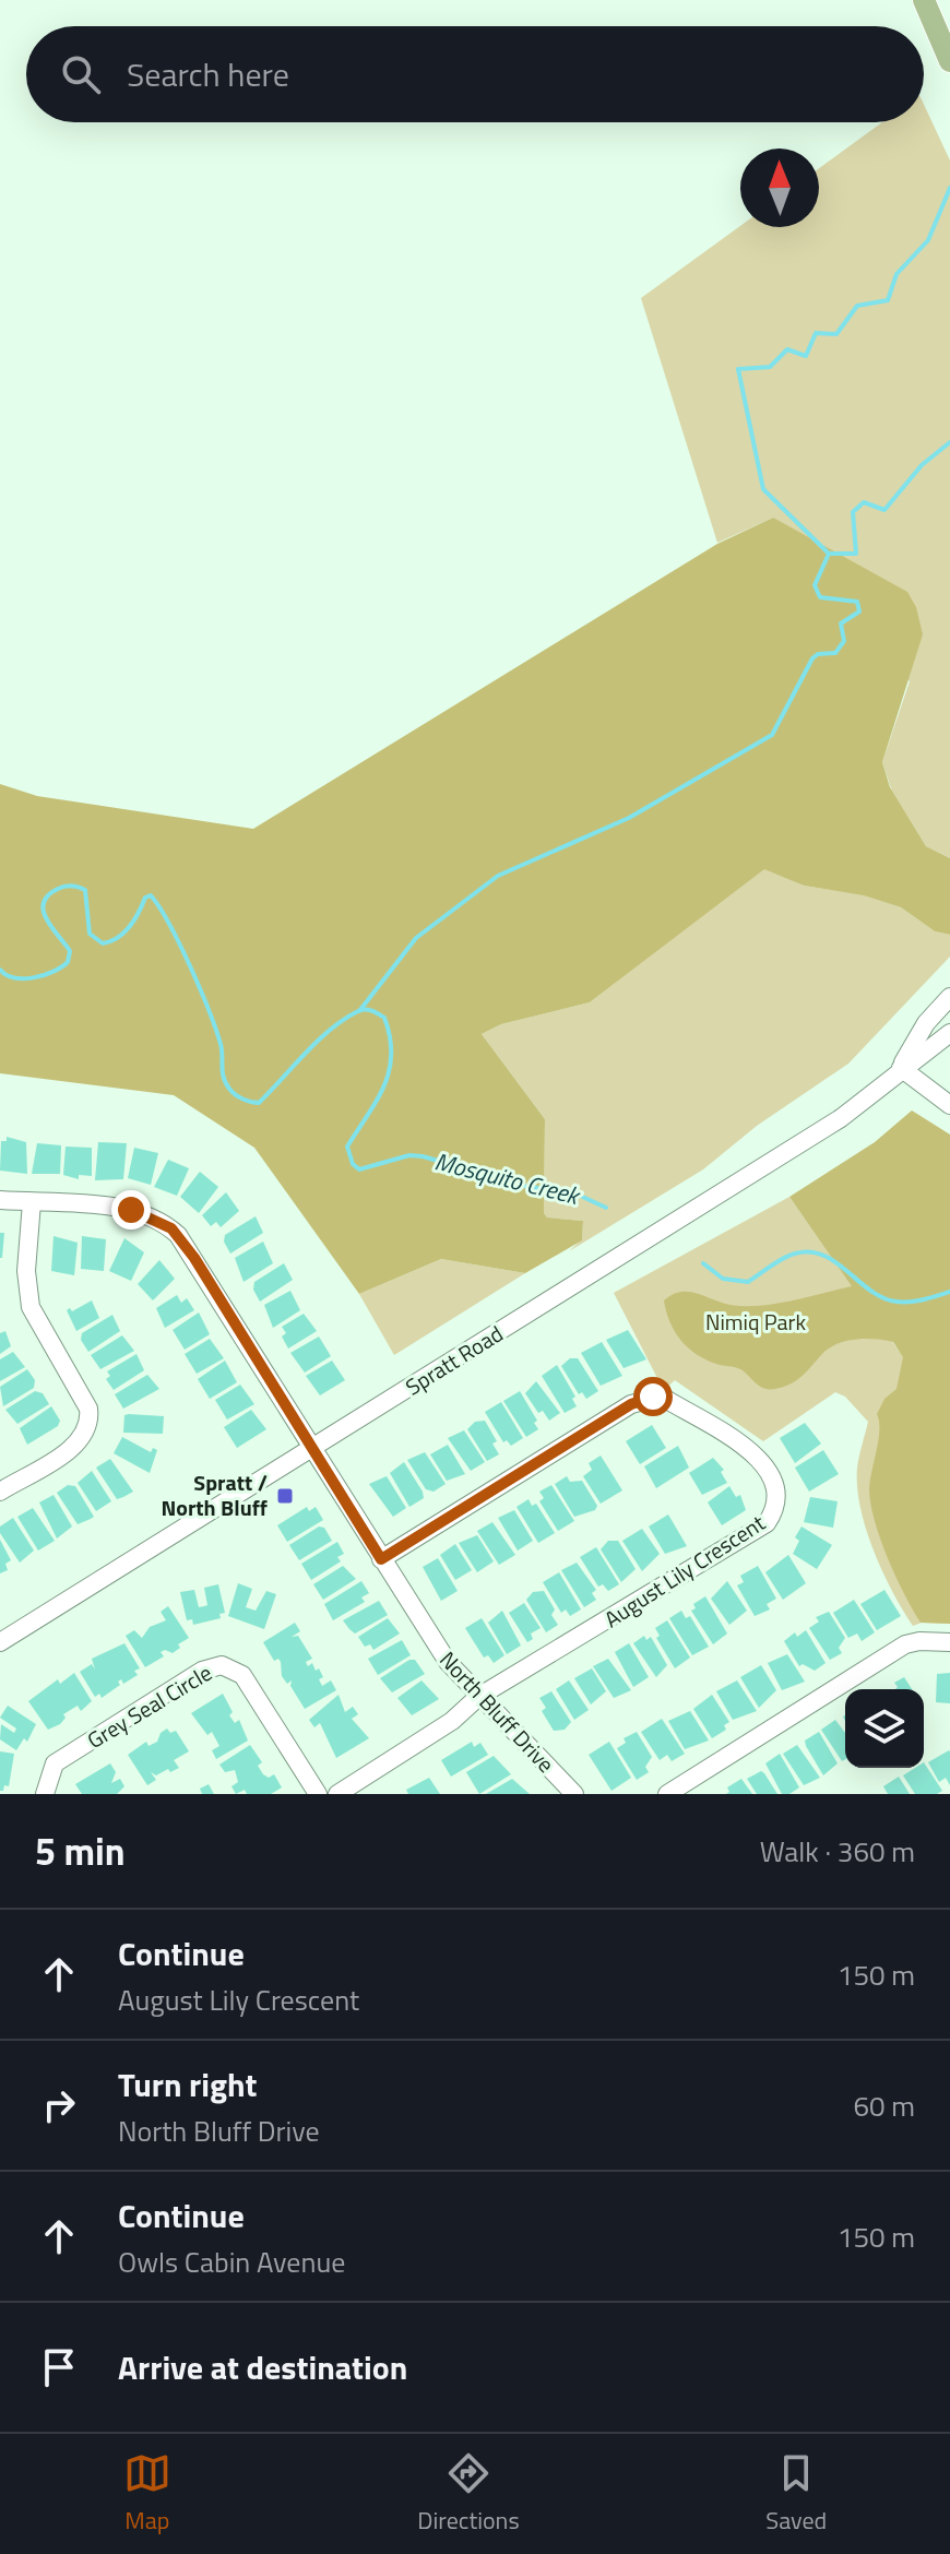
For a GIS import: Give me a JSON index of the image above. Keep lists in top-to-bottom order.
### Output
{
  "streets": {
    "street": [
      "Spratt Road",
      "August Lily Crescent",
      "Grey Seal Circle",
      "North Bluff Drive"
    ]
  },
  "crossings": [
    ["Spratt Road", "North Bluff Drive"],
    ["August Lily Crescent", "North Bluff Drive"]
  ],
  "water": ["Mosquito Creek"],
  "parks": ["Nimiq Park"],
  "places": {
    "transit": ["Spratt / North Bluff"]
  },
  "north": "top",
  "page": {
    "search": "Search here",
    "heading": ["5 min", "Walk · 360 m"],
    "list": [
      ["Continue", "August Lily Crescent", "150 m"],
      ["Turn right", "North Bluff Drive", "60 m"],
      ["Continue", "Owls Cabin Avenue", "150 m"],
      "Arrive at destination"
    ],
    "nav": ["Map", "Directions", "Saved"]
  }
}
